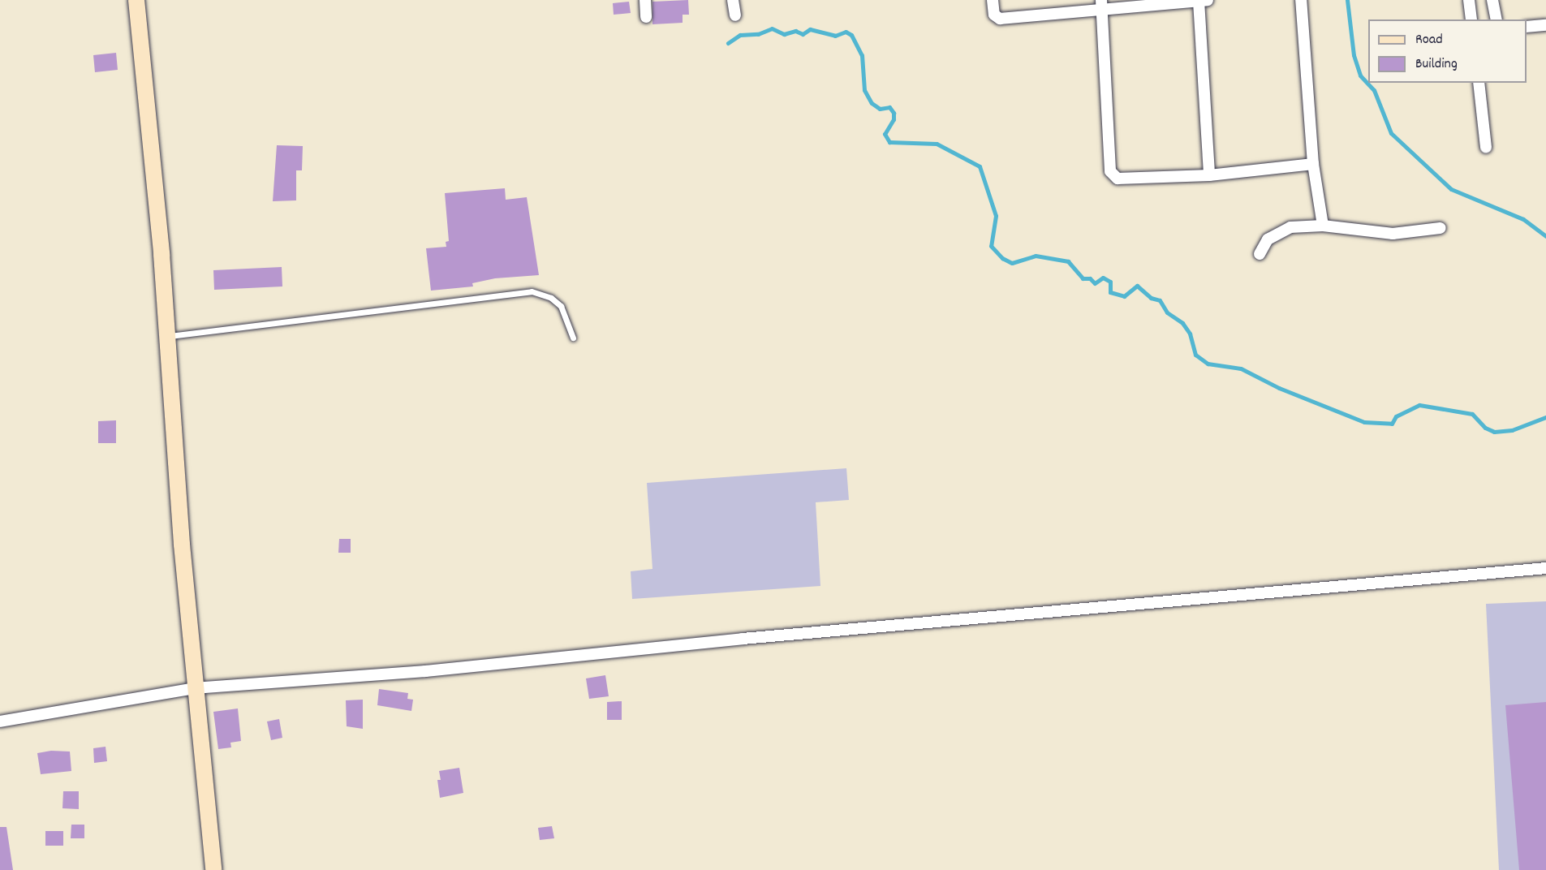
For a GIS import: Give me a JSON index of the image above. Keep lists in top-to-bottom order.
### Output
{
  "legend": ["Road", "Building"]
}
